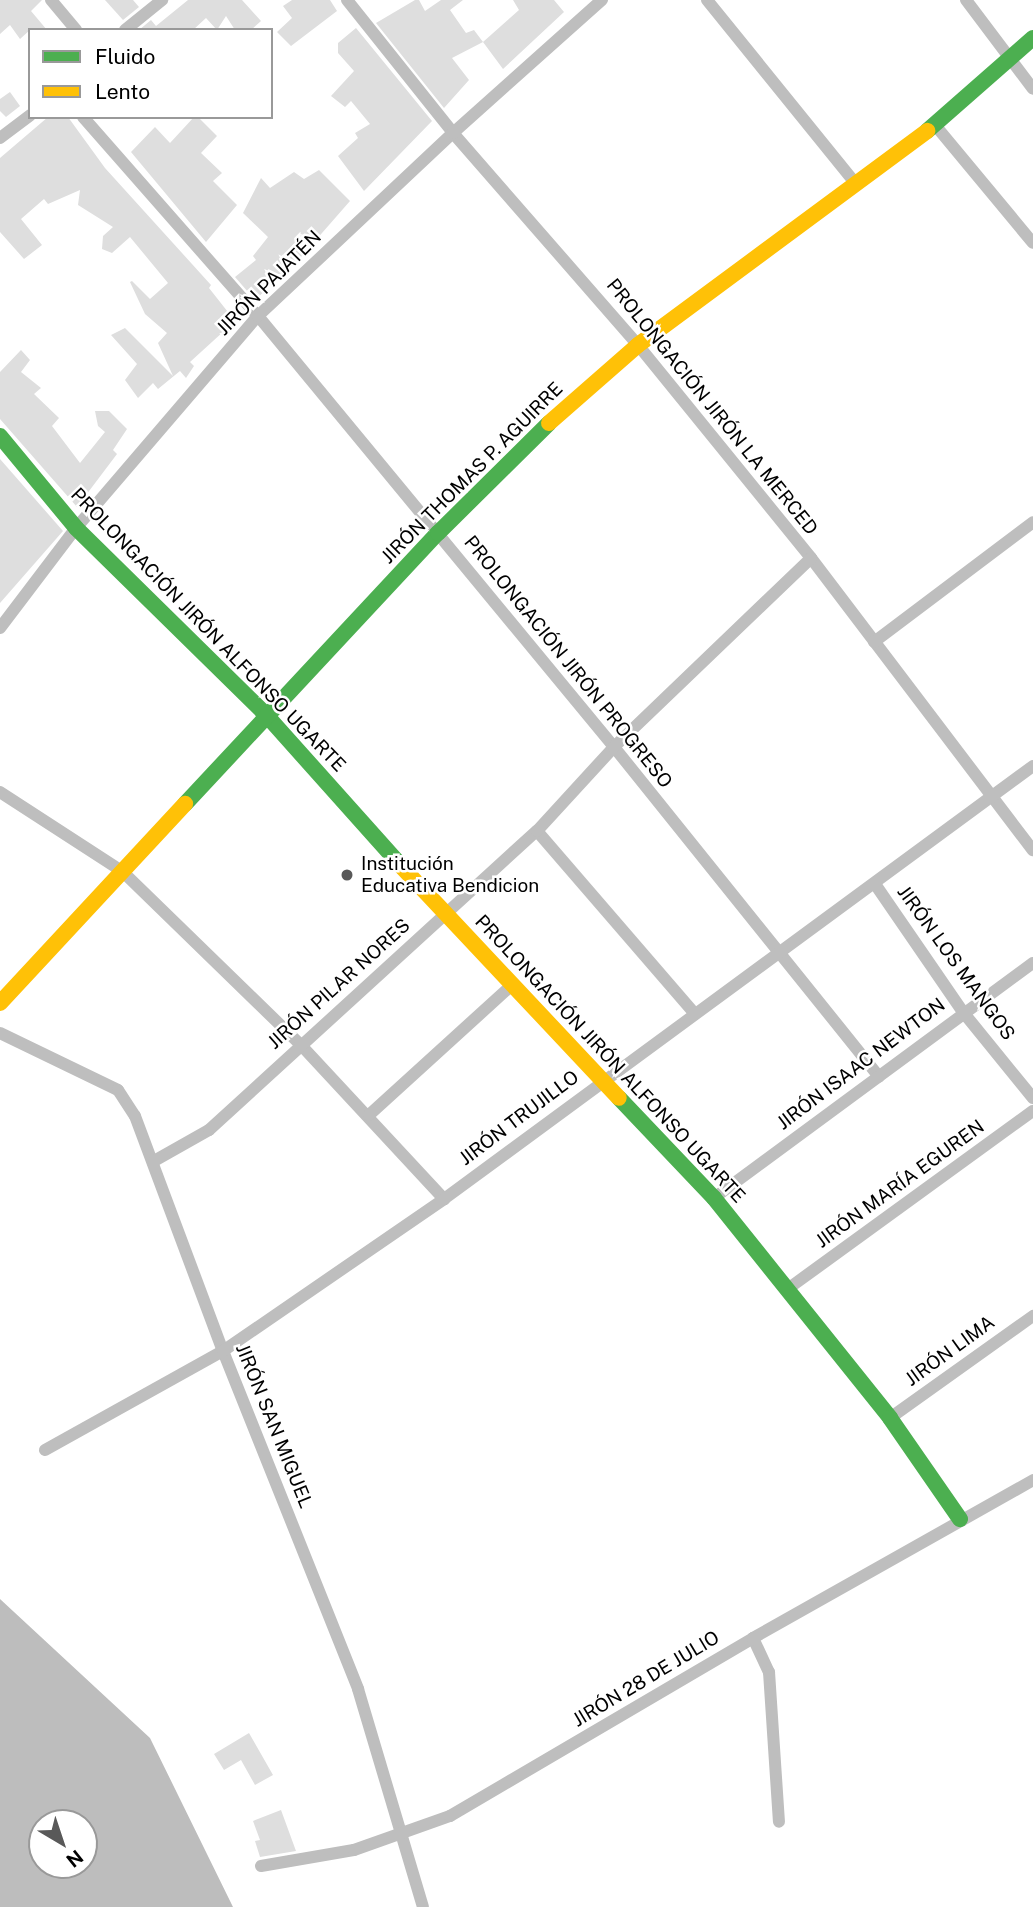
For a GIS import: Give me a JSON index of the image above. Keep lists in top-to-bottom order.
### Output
{
  "streets": {
    "street": [
      "JIRÓN PAJATÉN",
      "PROLONGACIÓN JIRÓN LA MERCED",
      "JIRÓN THOMAS P. AGUIRRE",
      "PROLONGACIÓN JIRÓN ALFONSO UGARTE",
      "PROLONGACIÓN JIRÓN PROGRESO",
      "JIRÓN LOS MANGOS",
      "JIRÓN PILAR NORES",
      "JIRÓN ISAAC NEWTON",
      "JIRÓN TRUJILLO",
      "JIRÓN MARÍA EGUREN",
      "JIRÓN LIMA",
      "JIRÓN SAN MIGUEL",
      "JIRÓN 28 DE JULIO"
    ]
  },
  "crossings": [
    ["JIRÓN PAJATÉN", "PROLONGACIÓN JIRÓN LA MERCED"],
    ["JIRÓN PAJATÉN", "PROLONGACIÓN JIRÓN ALFONSO UGARTE"],
    ["JIRÓN PAJATÉN", "PROLONGACIÓN JIRÓN PROGRESO"],
    ["PROLONGACIÓN JIRÓN LA MERCED", "JIRÓN THOMAS P. AGUIRRE"],
    ["PROLONGACIÓN JIRÓN LA MERCED", "JIRÓN PILAR NORES"],
    ["PROLONGACIÓN JIRÓN LA MERCED", "JIRÓN TRUJILLO"],
    ["JIRÓN THOMAS P. AGUIRRE", "PROLONGACIÓN JIRÓN ALFONSO UGARTE"],
    ["JIRÓN THOMAS P. AGUIRRE", "PROLONGACIÓN JIRÓN PROGRESO"],
    ["PROLONGACIÓN JIRÓN ALFONSO UGARTE", "JIRÓN PILAR NORES"],
    ["PROLONGACIÓN JIRÓN ALFONSO UGARTE", "JIRÓN ISAAC NEWTON"],
    ["PROLONGACIÓN JIRÓN ALFONSO UGARTE", "JIRÓN TRUJILLO"],
    ["PROLONGACIÓN JIRÓN ALFONSO UGARTE", "JIRÓN MARÍA EGUREN"],
    ["PROLONGACIÓN JIRÓN ALFONSO UGARTE", "JIRÓN LIMA"],
    ["PROLONGACIÓN JIRÓN ALFONSO UGARTE", "JIRÓN 28 DE JULIO"],
    ["PROLONGACIÓN JIRÓN PROGRESO", "JIRÓN PILAR NORES"],
    ["PROLONGACIÓN JIRÓN PROGRESO", "JIRÓN ISAAC NEWTON"],
    ["PROLONGACIÓN JIRÓN PROGRESO", "JIRÓN TRUJILLO"],
    ["JIRÓN LOS MANGOS", "JIRÓN ISAAC NEWTON"],
    ["JIRÓN LOS MANGOS", "JIRÓN TRUJILLO"],
    ["JIRÓN PILAR NORES", "JIRÓN SAN MIGUEL"],
    ["JIRÓN TRUJILLO", "JIRÓN SAN MIGUEL"],
    ["JIRÓN SAN MIGUEL", "JIRÓN 28 DE JULIO"]
  ],
  "places": ["Institución Educativa Bendicion"],
  "legend": ["Fluido", "Lento"],
  "north": "bottom right"
}
